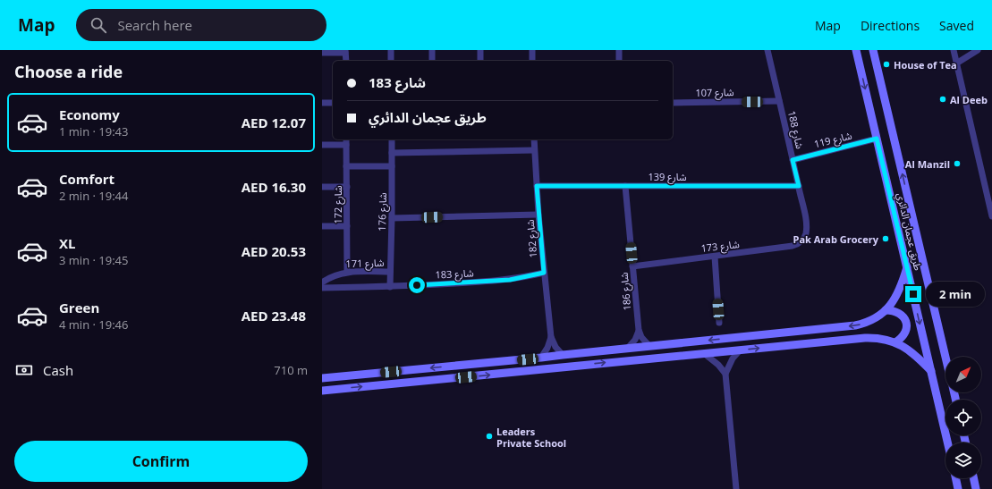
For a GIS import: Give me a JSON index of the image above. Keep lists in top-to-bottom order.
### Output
{
  "streets": {
    "street": [
      "شارع 107",
      "شارع 188",
      "شارع 119",
      "شارع 139",
      "شارع 172",
      "شارع 176",
      "طريق عجمان الدائري",
      "شارع 182",
      "شارع 173",
      "شارع 171",
      "شارع 183",
      "شارع 186"
    ]
  },
  "crossings": [
    ["شارع 107", "شارع 188"],
    ["شارع 188", "شارع 119"],
    ["شارع 188", "شارع 139"],
    ["شارع 188", "شارع 173"],
    ["شارع 119", "طريق عجمان الدائري"],
    ["شارع 139", "شارع 182"],
    ["شارع 139", "شارع 186"],
    ["شارع 172", "شارع 171"],
    ["شارع 176", "شارع 171"],
    ["شارع 176", "شارع 183"],
    ["شارع 182", "شارع 183"],
    ["شارع 173", "شارع 186"]
  ],
  "places": [
    "House of Tea",
    "Al Deeb",
    "Al Manzil",
    "Pak Arab Grocery",
    "Leaders Private School"
  ],
  "north": "top right",
  "page": {
    "header": "Map",
    "search": "Search here",
    "nav": ["Map", "Directions", "Saved"],
    "heading": "Choose a ride",
    "banner": ["شارع 183", "طريق عجمان الدائري"],
    "list": [
      {
        "name": "Economy",
        "note": "1 min · 19:43",
        "value": "AED 12.07"
      },
      {
        "name": "Comfort",
        "note": "2 min · 19:44",
        "value": "AED 16.30"
      },
      {
        "name": "XL",
        "note": "3 min · 19:45",
        "value": "AED 20.53"
      },
      {
        "name": "Green",
        "note": "4 min · 19:46",
        "value": "AED 23.48"
      }
    ],
    "bubble": "2 min",
    "pay": ["Cash", "710 m"],
    "buttons": "Confirm"
  }
}
